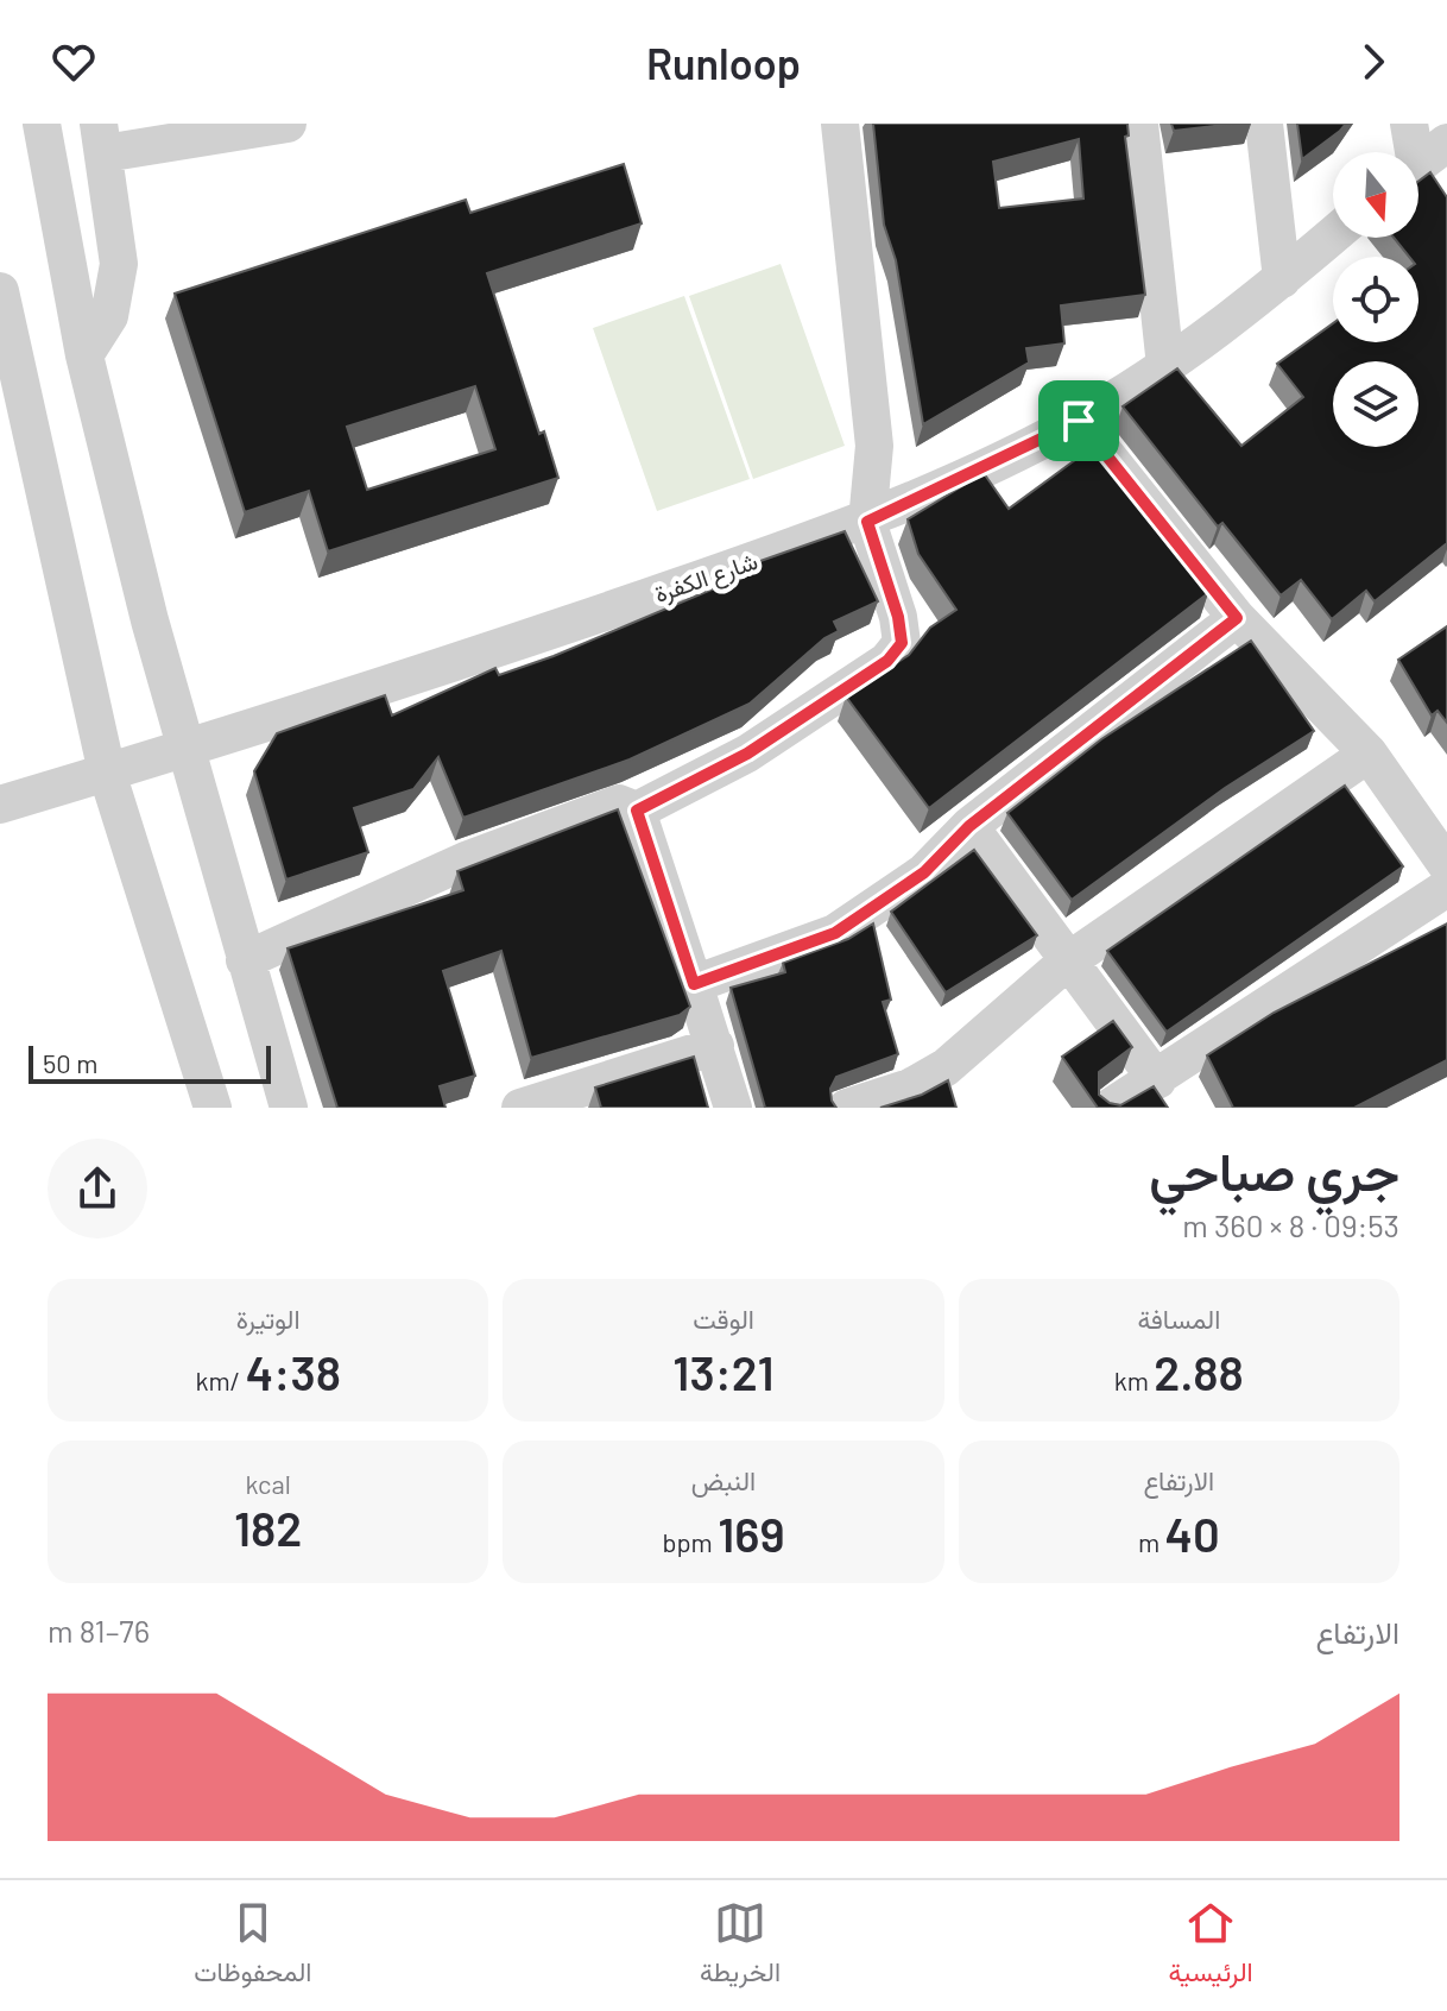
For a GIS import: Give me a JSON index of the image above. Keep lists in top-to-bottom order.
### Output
{
  "streets": {
    "street": ["شارع الكفرة"]
  },
  "scale_bar": "50 m",
  "north": "bottom",
  "page": {
    "header": "Runloop",
    "scale": "50 m",
    "heading": ["جري صباحي", "09:53 · 8 × 360 m"],
    "stats": [
      ["المسافة", "2.88 km"],
      ["الوقت", "13:21"],
      ["الوتيرة", "4:38 /km"],
      ["الارتفاع", "40 m"],
      ["النبض", "169 bpm"],
      ["kcal", "182"]
    ],
    "chart": ["الارتفاع", "76–81 m"],
    "tabs": ["الرئيسية", "الخريطة", "المحفوظات"]
  }
}
